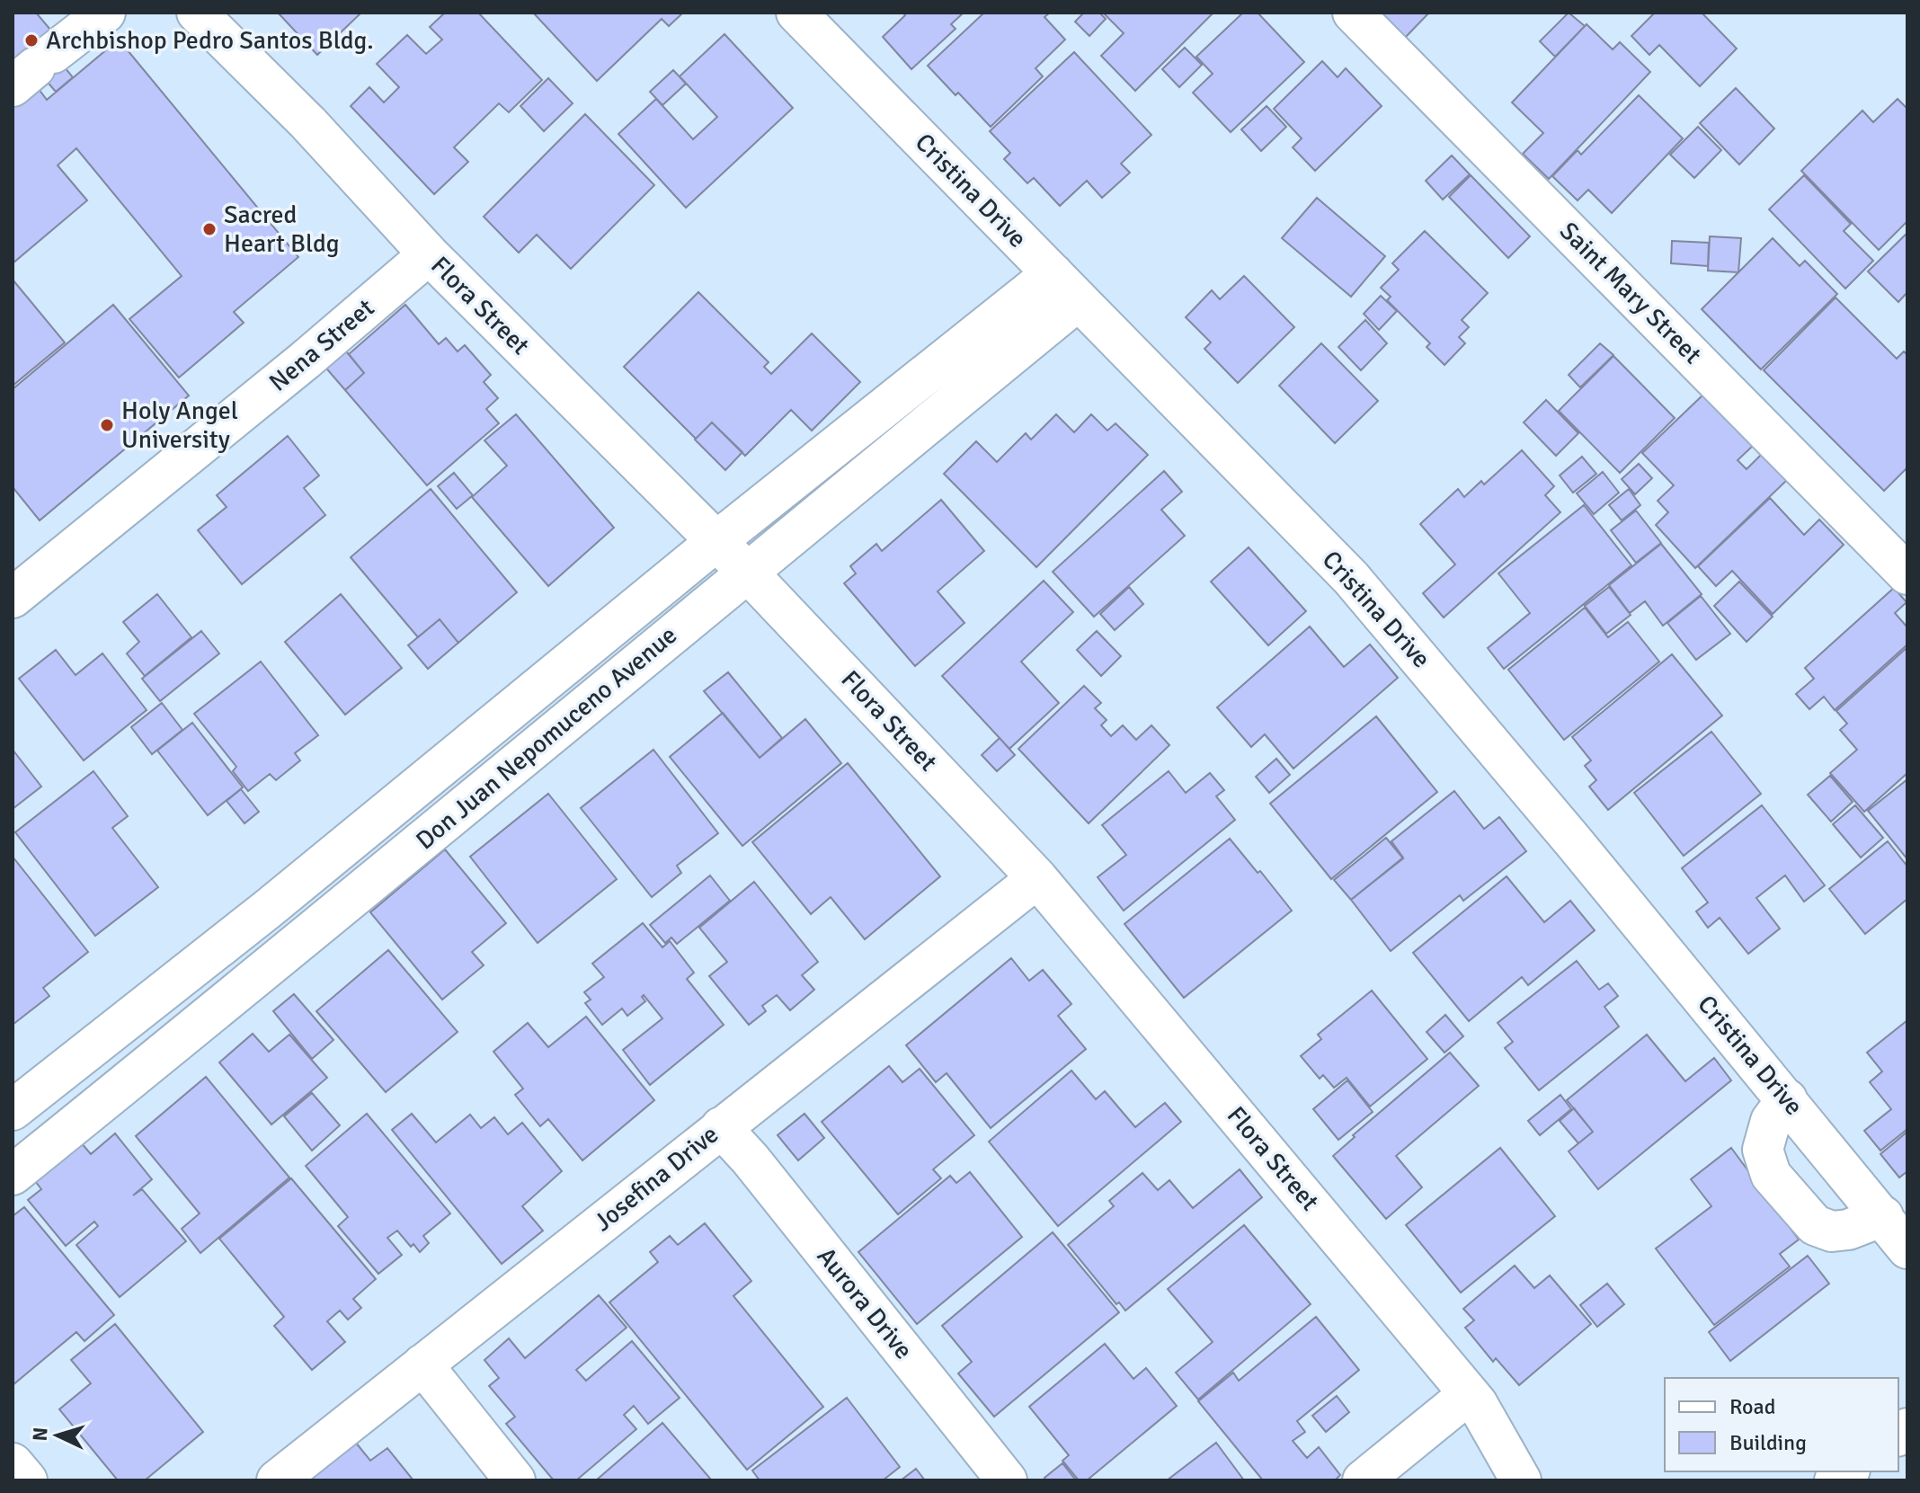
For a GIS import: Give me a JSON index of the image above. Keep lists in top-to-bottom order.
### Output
{
  "streets": {
    "street": [
      "Cristina Drive",
      "Saint Mary Street",
      "Flora Street",
      "Nena Street",
      "Don Juan Nepomuceno Avenue",
      "Josefina Drive",
      "Aurora Drive"
    ]
  },
  "crossings": [
    ["Cristina Drive", "Don Juan Nepomuceno Avenue"],
    ["Flora Street", "Nena Street"],
    ["Flora Street", "Don Juan Nepomuceno Avenue"],
    ["Flora Street", "Josefina Drive"],
    ["Josefina Drive", "Aurora Drive"]
  ],
  "places": ["Archbishop Pedro Santos Bldg.", "Sacred Heart Bldg", "Holy Angel University"],
  "legend": ["Road", "Building"],
  "north": "left"
}
